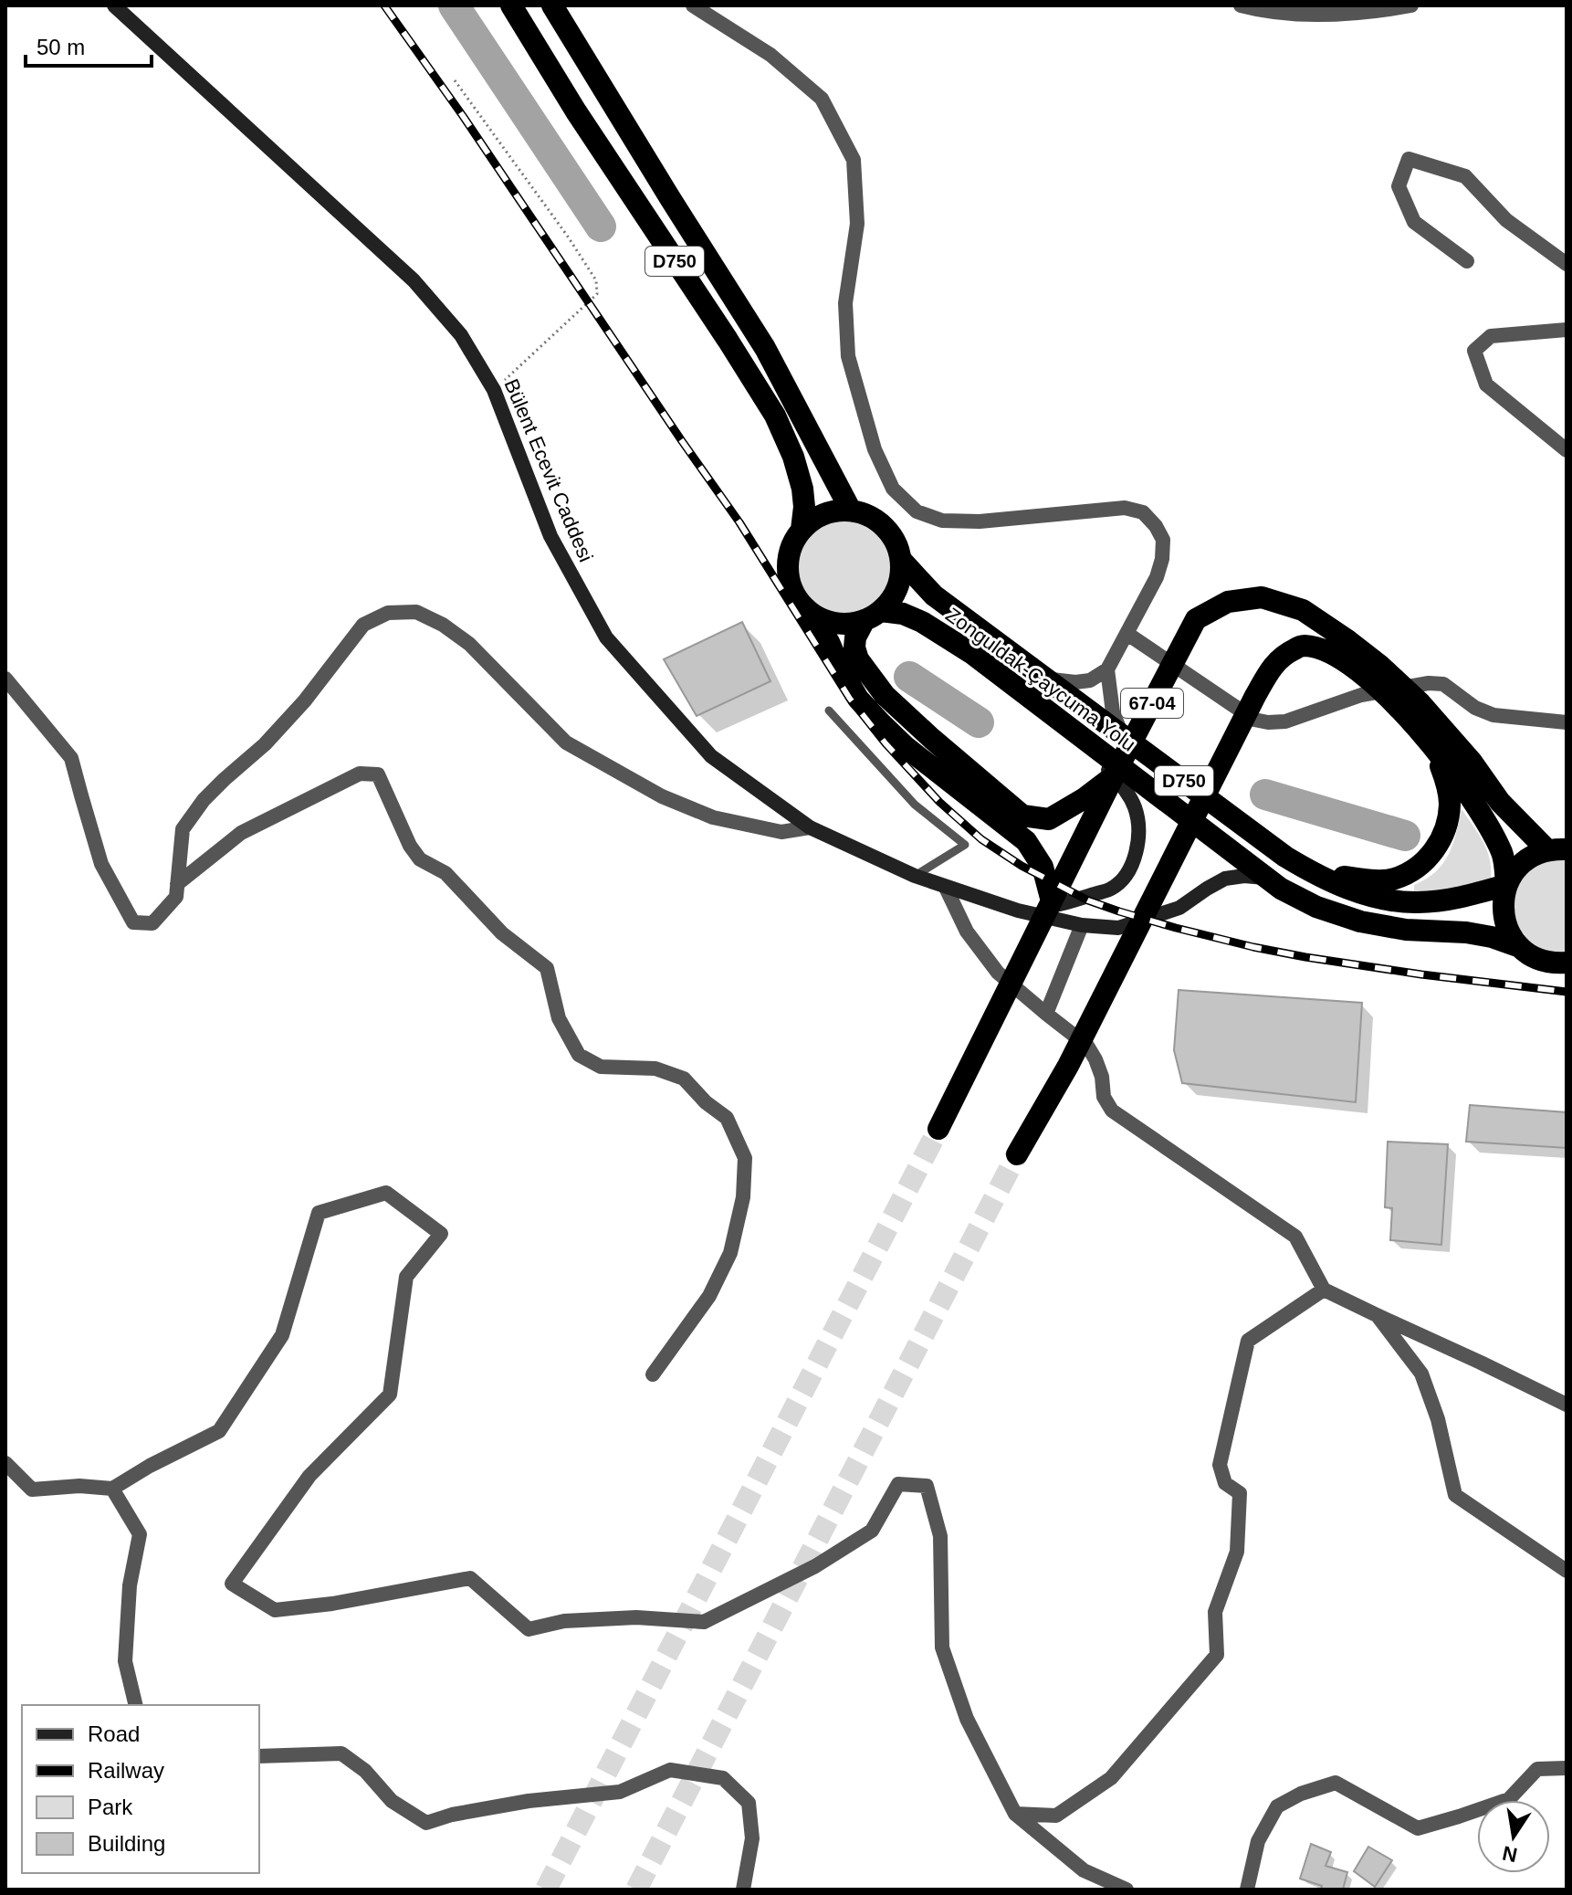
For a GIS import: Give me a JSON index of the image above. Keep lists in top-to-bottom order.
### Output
{
  "streets": {
    "highway": ["D750", "Zonguldak-Çaycuma Yolu", "67-04"],
    "main road": ["Bülent Ecevit Caddesi"]
  },
  "crossings": [
    ["D750", "Zonguldak-Çaycuma Yolu"],
    ["Bülent Ecevit Caddesi", "Zonguldak-Çaycuma Yolu"]
  ],
  "legend": [
    "Road",
    "Railway",
    "Park",
    "Building"
  ],
  "scale_bar": "50 m",
  "north": "bottom"
}
